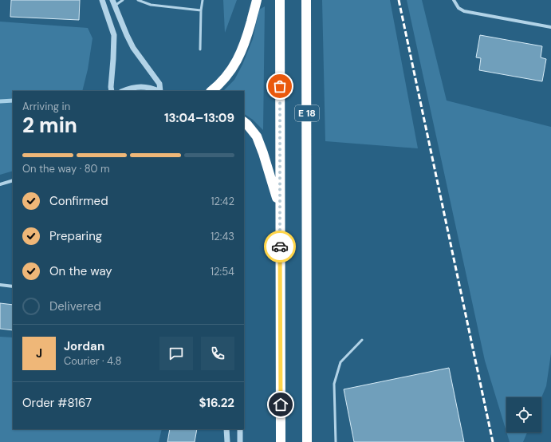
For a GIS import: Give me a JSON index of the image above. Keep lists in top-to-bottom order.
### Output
{
  "streets": {
    "highway": ["E 18"]
  },
  "page": {
    "heading": ["2 min", "Arriving in", "13:04–13:09"],
    "panel": [
      "Jordan",
      "Courier · 4.8",
      "Order #8167",
      "$16.22"
    ],
    "bar": "On the way · 80 m",
    "list": [
      ["Confirmed", "12:42"],
      ["Preparing", "12:43"],
      ["On the way", "12:54"],
      "Delivered"
    ],
    "round": "J"
  }
}
